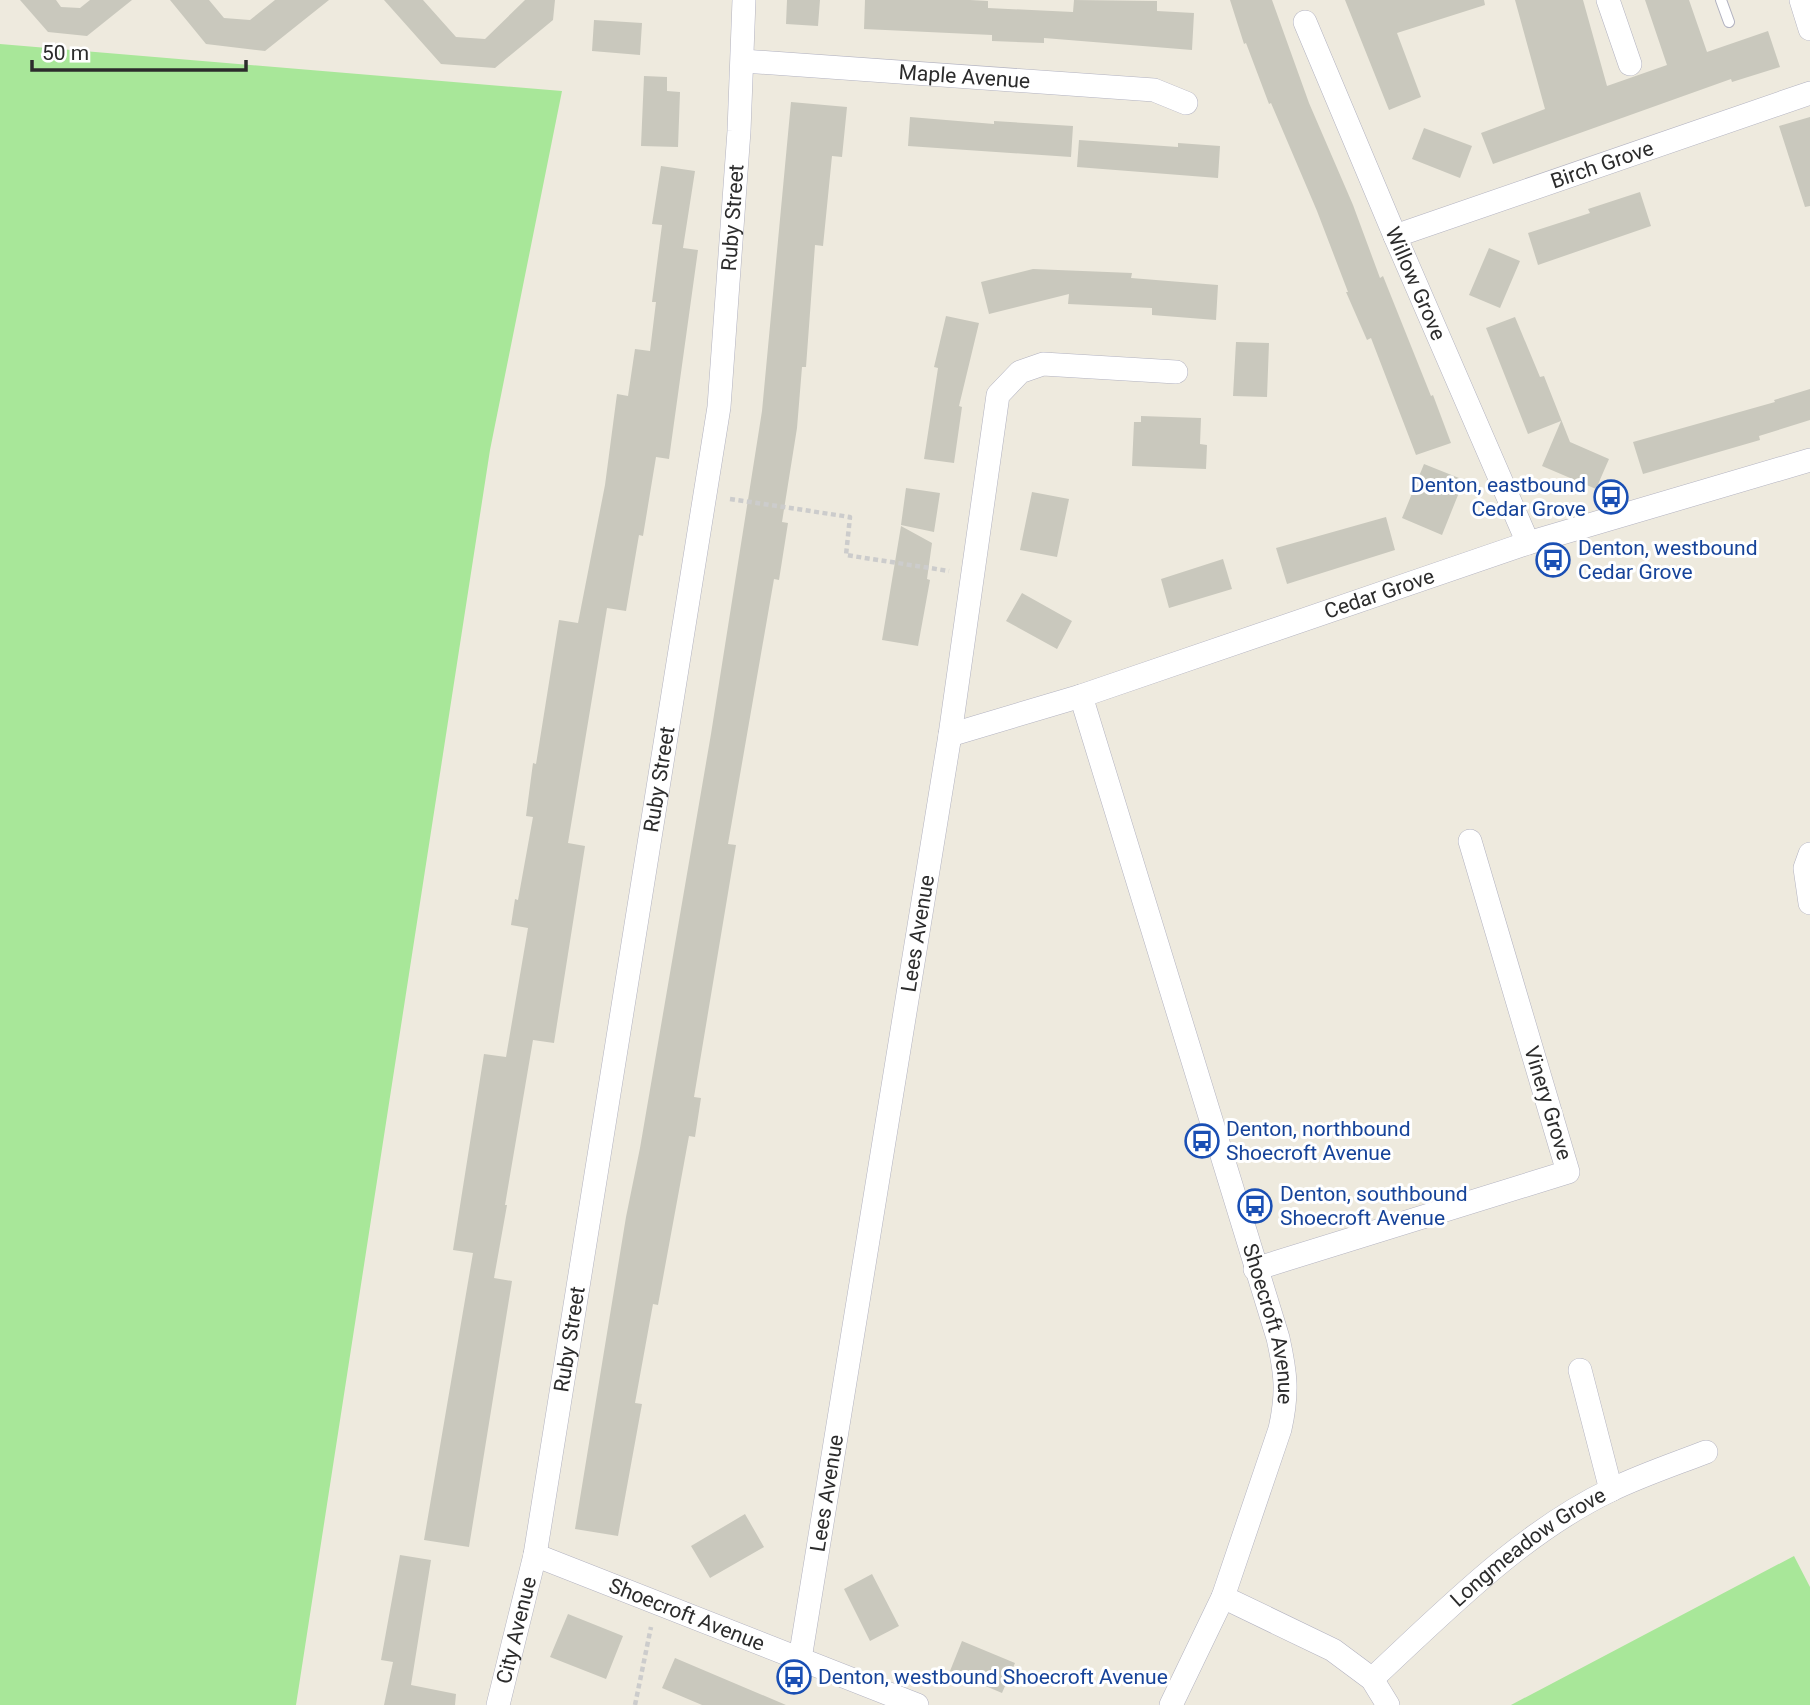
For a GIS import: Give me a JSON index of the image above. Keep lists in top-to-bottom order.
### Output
{
  "streets": {
    "street": [
      "Maple Avenue",
      "Birch Grove",
      "Ruby Street",
      "Willow Grove",
      "Cedar Grove",
      "Lees Avenue",
      "Vinery Grove",
      "Shoecroft Avenue",
      "Longmeadow Grove",
      "City Avenue"
    ]
  },
  "crossings": [
    ["Maple Avenue", "Ruby Street"],
    ["Birch Grove", "Willow Grove"],
    ["Ruby Street", "Shoecroft Avenue"],
    ["Ruby Street", "City Avenue"],
    ["Willow Grove", "Cedar Grove"],
    ["Cedar Grove", "Lees Avenue"],
    ["Cedar Grove", "Shoecroft Avenue"],
    ["Lees Avenue", "Shoecroft Avenue"],
    ["Vinery Grove", "Shoecroft Avenue"],
    ["Shoecroft Avenue", "City Avenue"]
  ],
  "places": {
    "bus stop": [
      "Denton, eastbound Cedar Grove",
      "Denton, westbound Cedar Grove",
      "Denton, northbound Shoecroft Avenue",
      "Denton, southbound Shoecroft Avenue",
      "Denton, westbound Shoecroft Avenue"
    ]
  },
  "scale_bar": "50 m"
}
